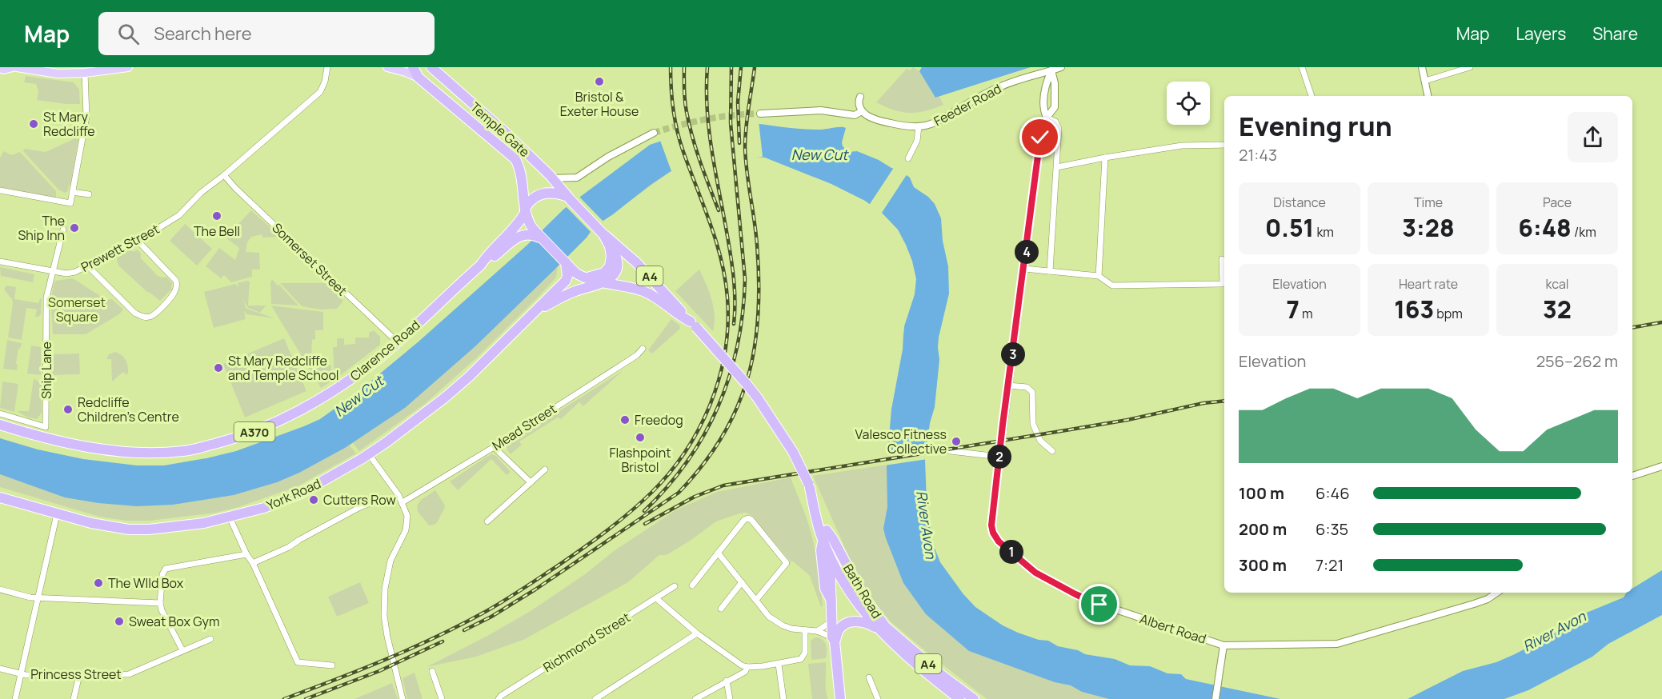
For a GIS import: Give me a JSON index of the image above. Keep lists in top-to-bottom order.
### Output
{
  "streets": {
    "highway": [
      "Temple Gate",
      "A4",
      "Clarence Road",
      "A370",
      "York Road",
      "Bath Road"
    ],
    "street": [
      "Feeder Road",
      "Prewett Street",
      "Somerset Street",
      "Ship Lane",
      "Mead Street",
      "Albert Road",
      "Richmond Street",
      "Princess Street"
    ]
  },
  "crossings": [
    ["Feeder Road", "Albert Road"],
    ["Temple Gate", "A4"],
    ["Temple Gate", "Clarence Road"],
    ["Prewett Street", "Somerset Street"],
    ["Prewett Street", "Ship Lane"],
    ["Somerset Street", "Clarence Road"],
    ["A4", "Clarence Road"],
    ["A4", "York Road"],
    ["A4", "Bath Road"],
    ["York Road", "Bath Road"]
  ],
  "water": ["New Cut", "River Avon"],
  "parks": ["Somerset Square"],
  "places": [
    "Bristol & Exeter House",
    "St Mary Redcliffe",
    "The Bell",
    "The Ship Inn",
    "St Mary Redcliffe and Temple School",
    "Redcliffe Children's Centre",
    "Freedog",
    "Flashpoint Bristol",
    "Valesco Fitness Collective",
    "Cutters Row",
    "The WIld Box",
    "Sweat Box Gym"
  ],
  "page": {
    "header": "Map",
    "search": "Search here",
    "nav": ["Map", "Layers", "Share"],
    "heading": ["Evening run", "21:43"],
    "stats": [
      ["Distance", "0.51 km"],
      ["Time", "3:28"],
      ["Pace", "6:48 /km"],
      ["Elevation", "7 m"],
      ["Heart rate", "163 bpm"],
      ["kcal", "32"]
    ],
    "pins": [
      "4",
      "3",
      "2",
      "1"
    ],
    "chart": ["Elevation", "256–262 m"],
    "list": [
      {
        "name": "100 m",
        "note": "6:46"
      },
      {
        "name": "200 m",
        "note": "6:35"
      },
      {
        "name": "300 m",
        "note": "7:21"
      }
    ]
  }
}
